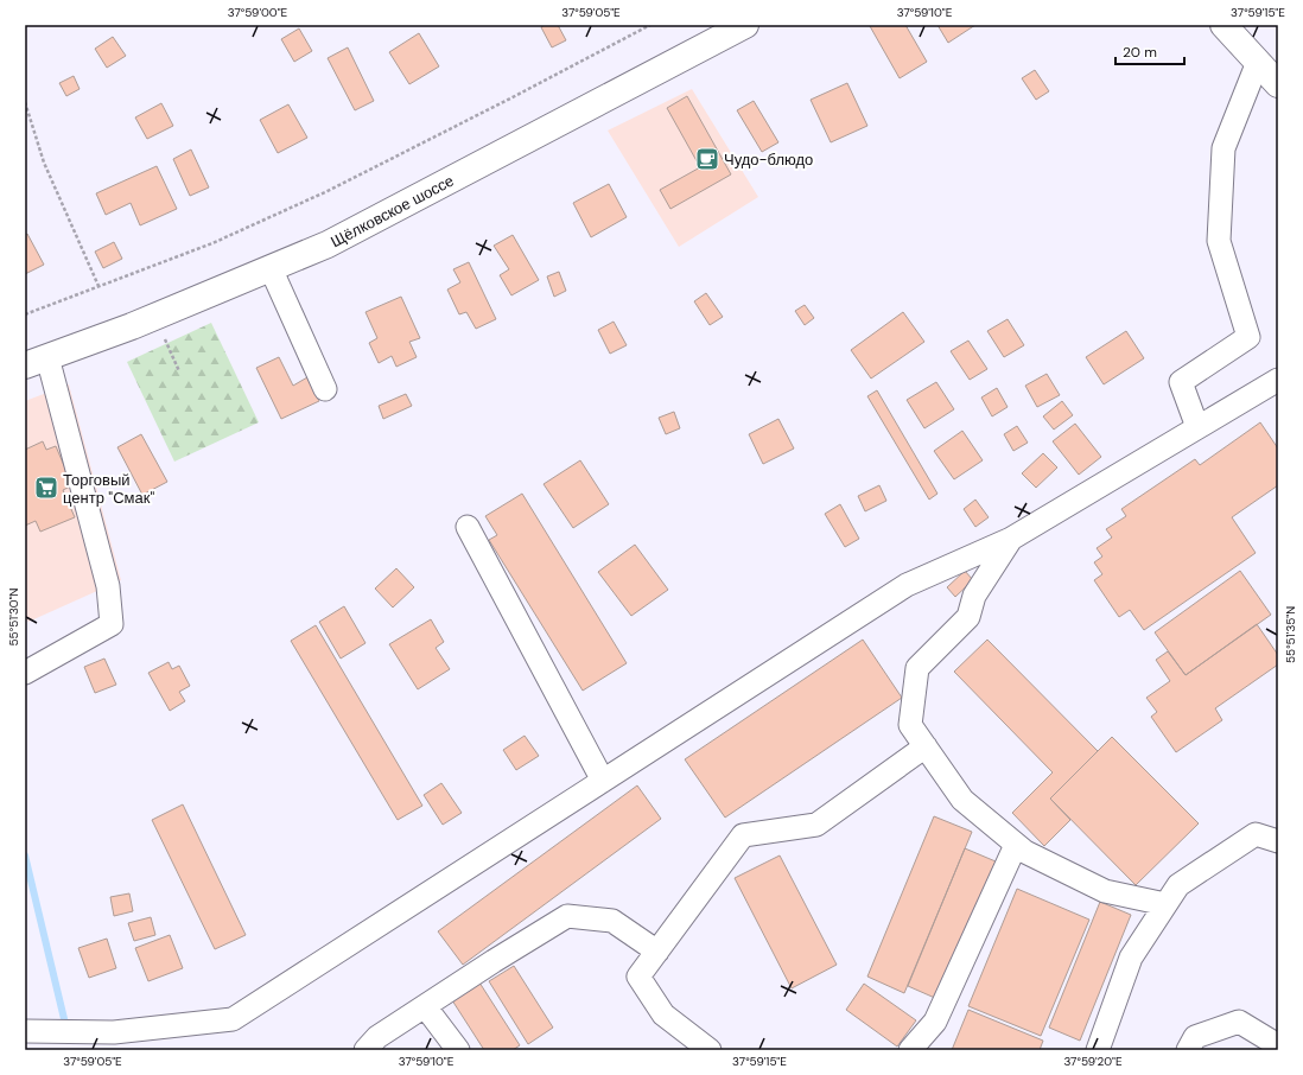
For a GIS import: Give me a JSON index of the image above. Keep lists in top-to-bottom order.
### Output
{
  "streets": {
    "main road": ["Щёлковское шоссе"]
  },
  "places": {
    "cafe": ["Чудо-блюдо"],
    "supermarket": ["Торговый центр \"Смак\""]
  },
  "scale_bar": "20 m",
  "coordinates": [
    "37°59'00\"E",
    "37°59'05\"E",
    "37°59'10\"E",
    "37°59'15\"E",
    "55°51'30\"N",
    "55°51'35\"N",
    "37°59'20\"E"
  ]
}
